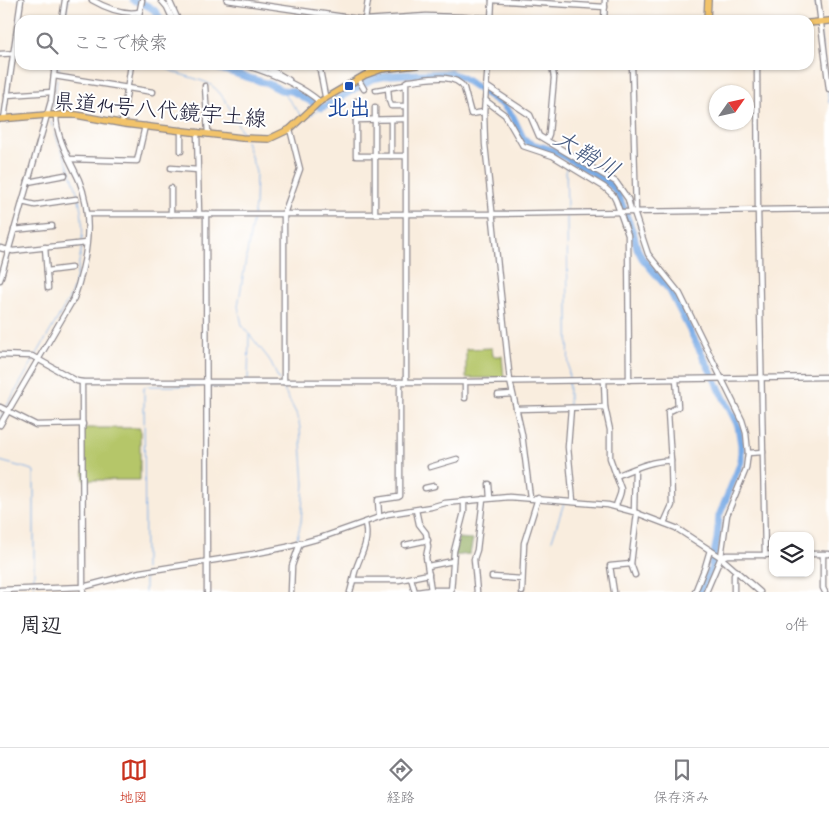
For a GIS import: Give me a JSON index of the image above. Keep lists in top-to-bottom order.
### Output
{
  "streets": {
    "main road": ["県道14号八代鏡宇土線"]
  },
  "water": ["大鞘川"],
  "places": {
    "transit": ["北出"]
  },
  "north": "top right",
  "page": {
    "search": "ここで検索",
    "heading": ["周辺", "0件"],
    "nav": ["地図", "経路", "保存済み"]
  }
}
